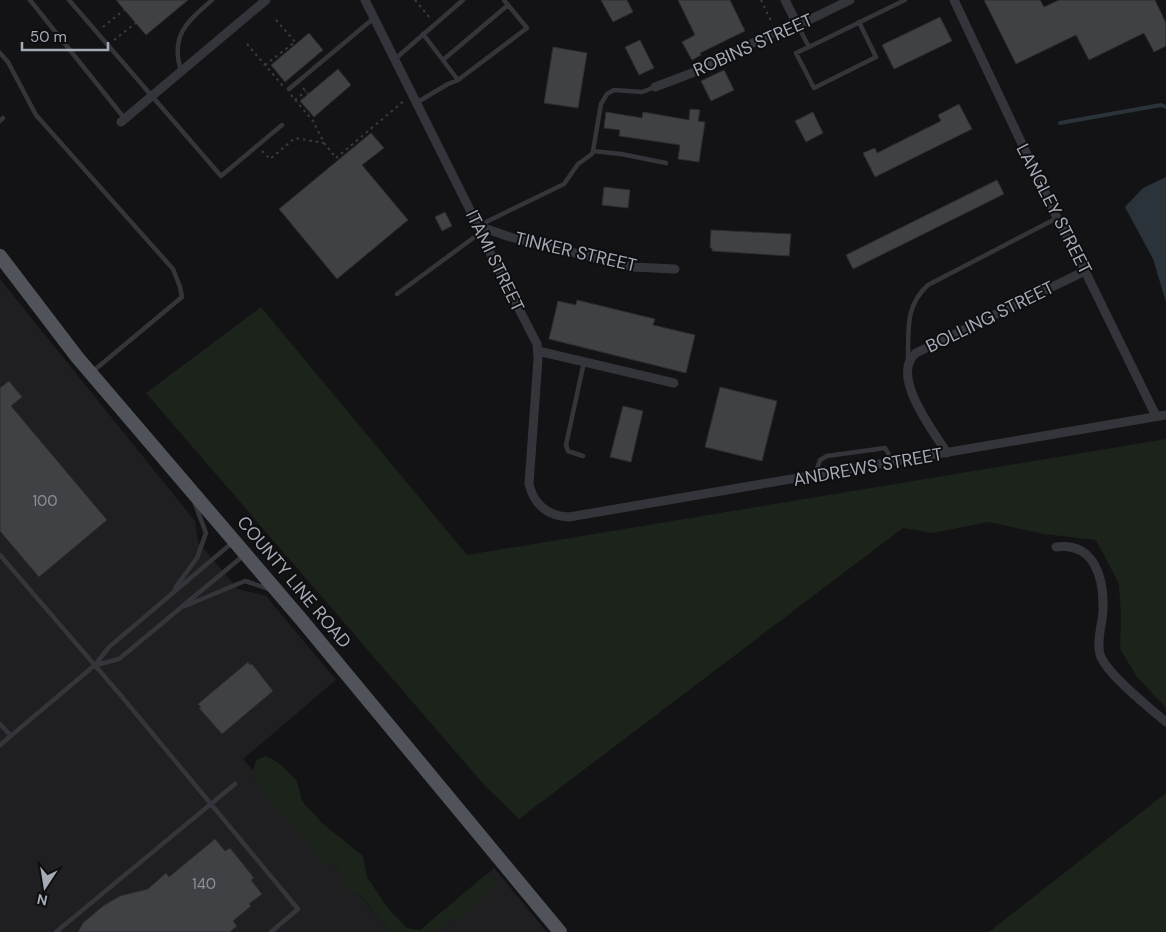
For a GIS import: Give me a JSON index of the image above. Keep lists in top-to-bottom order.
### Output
{
  "streets": {
    "main road": ["COUNTY LINE ROAD"],
    "street": [
      "ROBINS STREET",
      "LANGLEY STREET",
      "TINKER STREET",
      "ITAMI STREET",
      "BOLLING STREET",
      "ANDREWS STREET"
    ]
  },
  "crossings": [
    ["LANGLEY STREET", "BOLLING STREET"],
    ["LANGLEY STREET", "ANDREWS STREET"],
    ["TINKER STREET", "ITAMI STREET"],
    ["ITAMI STREET", "ANDREWS STREET"],
    ["BOLLING STREET", "ANDREWS STREET"]
  ],
  "house_numbers": ["100", "140"],
  "scale_bar": "50 m",
  "north": "bottom"
}
